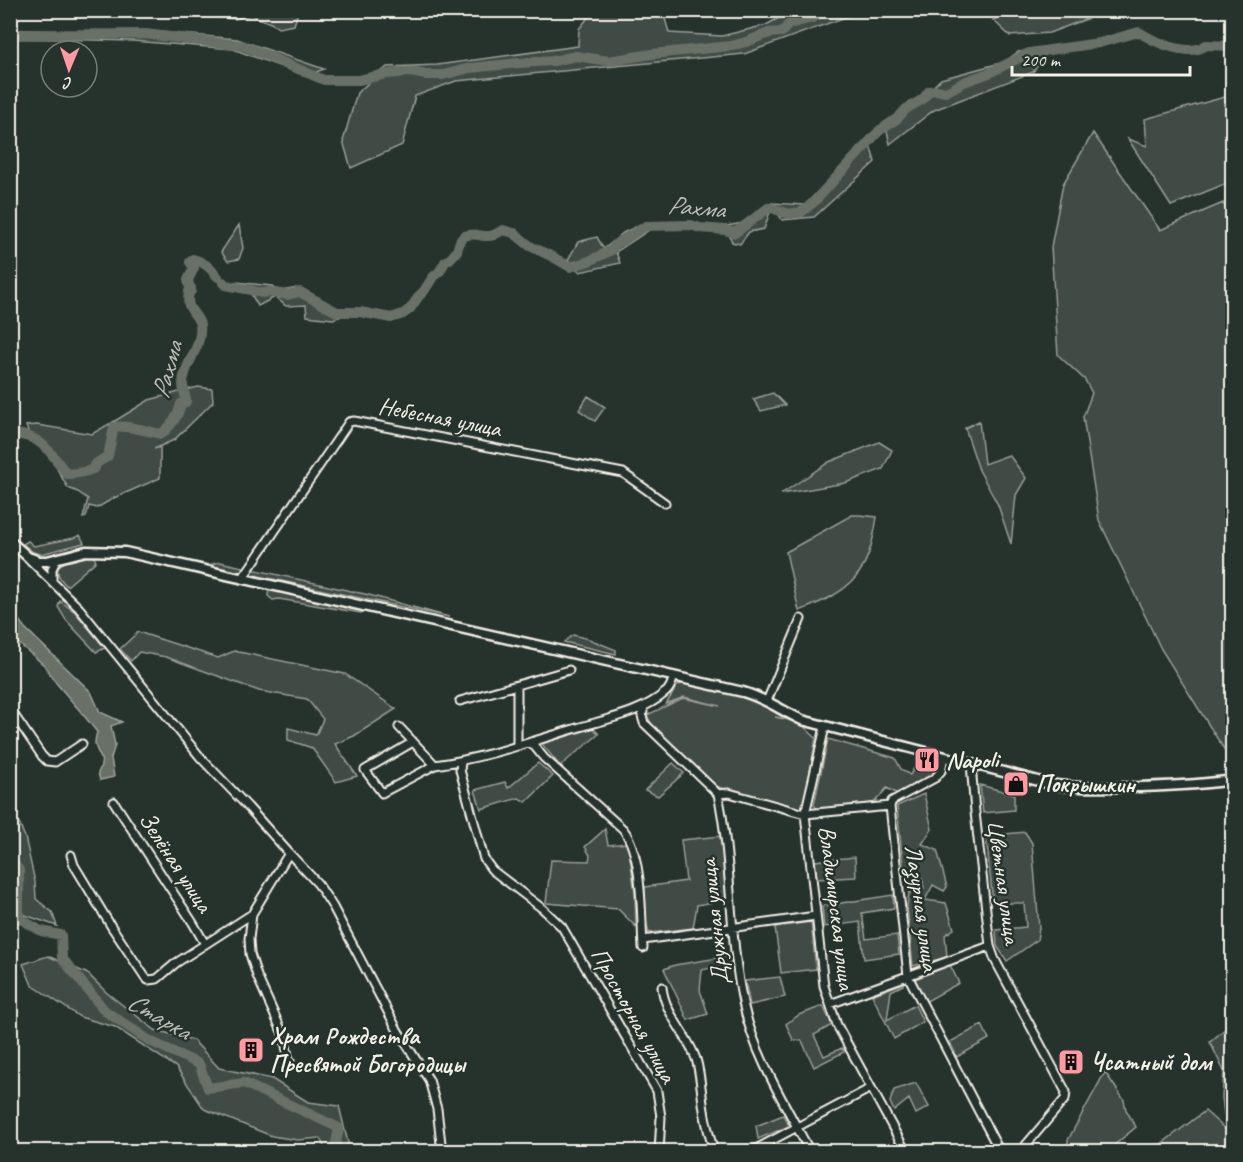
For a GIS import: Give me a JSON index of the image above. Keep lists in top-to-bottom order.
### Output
{
  "streets": {
    "street": [
      "Небесная улица",
      "Зелёная улица",
      "Цветная улица",
      "Владимирская улица",
      "Лазурная улица",
      "Дружная улица",
      "Просторная улица"
    ]
  },
  "crossings": [
    ["Владимирская улица", "Дружная улица"]
  ],
  "water": ["Рахма", "Старка"],
  "places": {
    "restaurant": ["Napoli"],
    "shop": ["Покрышкин"],
    "building": ["Храм Рождества Пресвятой Богородицы", "Чсатный дом"]
  },
  "scale_bar": "200 m",
  "north": "bottom"
}
